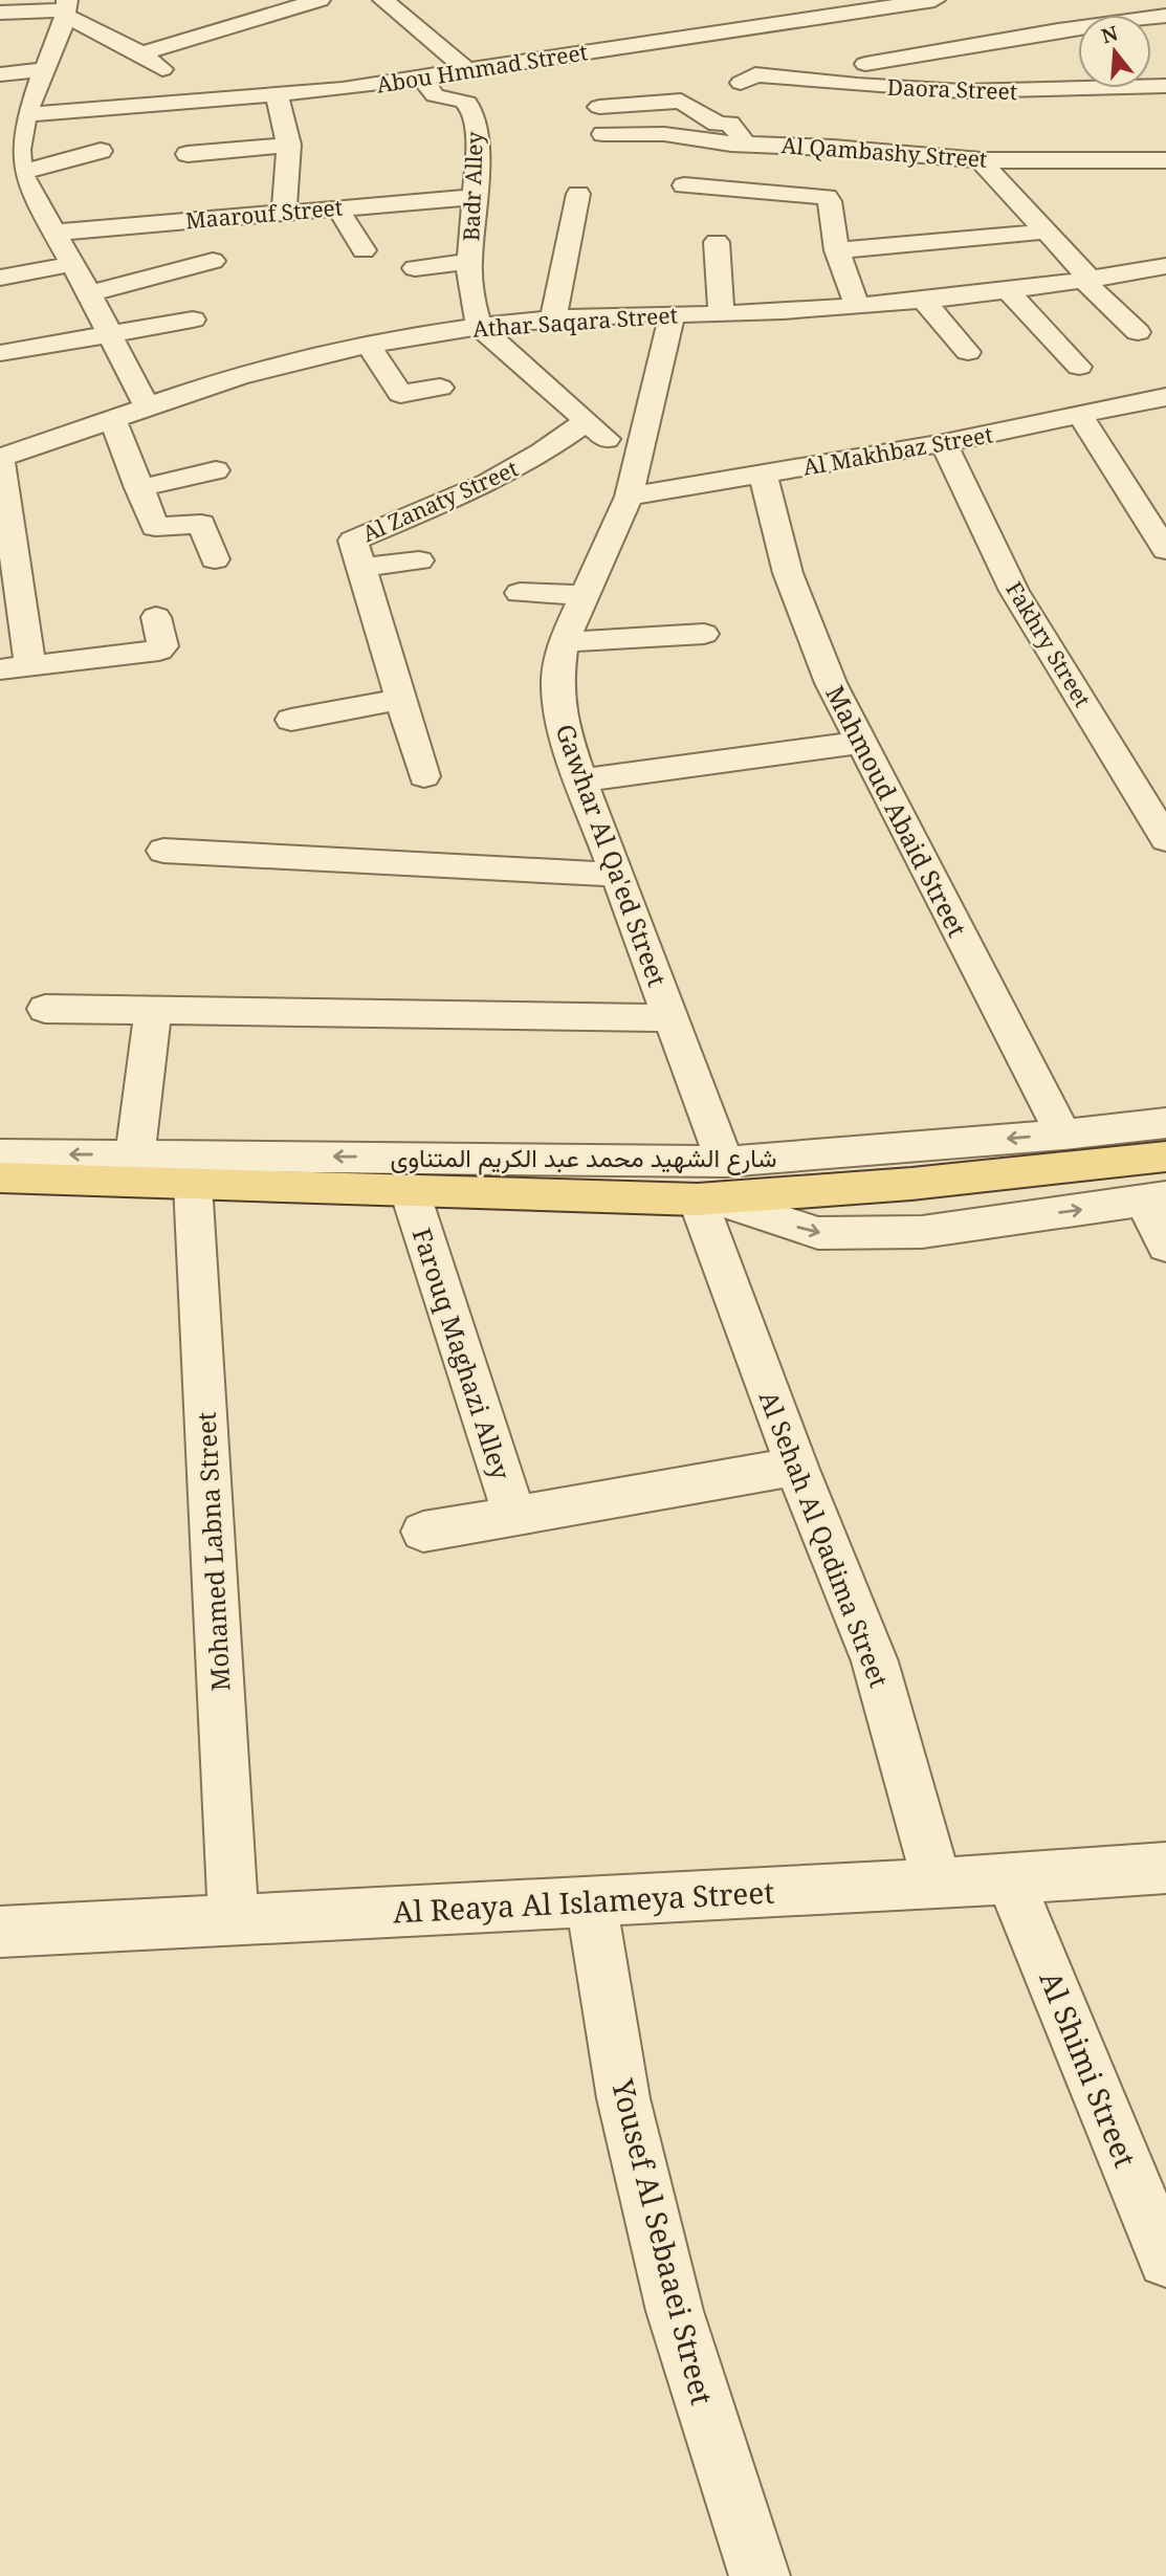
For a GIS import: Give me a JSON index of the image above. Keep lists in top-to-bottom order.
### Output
{
  "streets": {
    "street": [
      "Abou Hmmad Street",
      "Daora Street",
      "Al Qambashy Street",
      "Badr Alley",
      "Maarouf Street",
      "Athar Saqara Street",
      "Al Makhbaz Street",
      "Al Zanaty Street",
      "Fakhry Street",
      "Mahmoud Abaid Street",
      "Gawhar Al Qa'ed Street",
      "شارع الشهيد محمد عبد الكريم المتناوى",
      "Farouq Maghazi Alley",
      "Al Sehah Al Qadima Street",
      "Mohamed Labna Street",
      "Al Reaya Al Islameya Street",
      "Al Shimi Street",
      "Yousef Al Sebaaei Street"
    ]
  },
  "crossings": [
    ["Abou Hmmad Street", "Badr Alley"],
    ["Badr Alley", "Maarouf Street"],
    ["Badr Alley", "Athar Saqara Street"],
    ["Athar Saqara Street", "Gawhar Al Qa'ed Street"],
    ["Al Makhbaz Street", "Fakhry Street"],
    ["Al Makhbaz Street", "Mahmoud Abaid Street"],
    ["Al Makhbaz Street", "Gawhar Al Qa'ed Street"],
    ["Mahmoud Abaid Street", "شارع الشهيد محمد عبد الكريم المتناوى"],
    ["Gawhar Al Qa'ed Street", "شارع الشهيد محمد عبد الكريم المتناوى"],
    ["شارع الشهيد محمد عبد الكريم المتناوى", "Al Sehah Al Qadima Street"],
    ["Farouq Maghazi Alley", "Al Sehah Al Qadima Street"],
    ["Al Sehah Al Qadima Street", "Al Reaya Al Islameya Street"],
    ["Mohamed Labna Street", "Al Reaya Al Islameya Street"],
    ["Al Reaya Al Islameya Street", "Al Shimi Street"],
    ["Al Reaya Al Islameya Street", "Yousef Al Sebaaei Street"]
  ],
  "north": "top"
}
